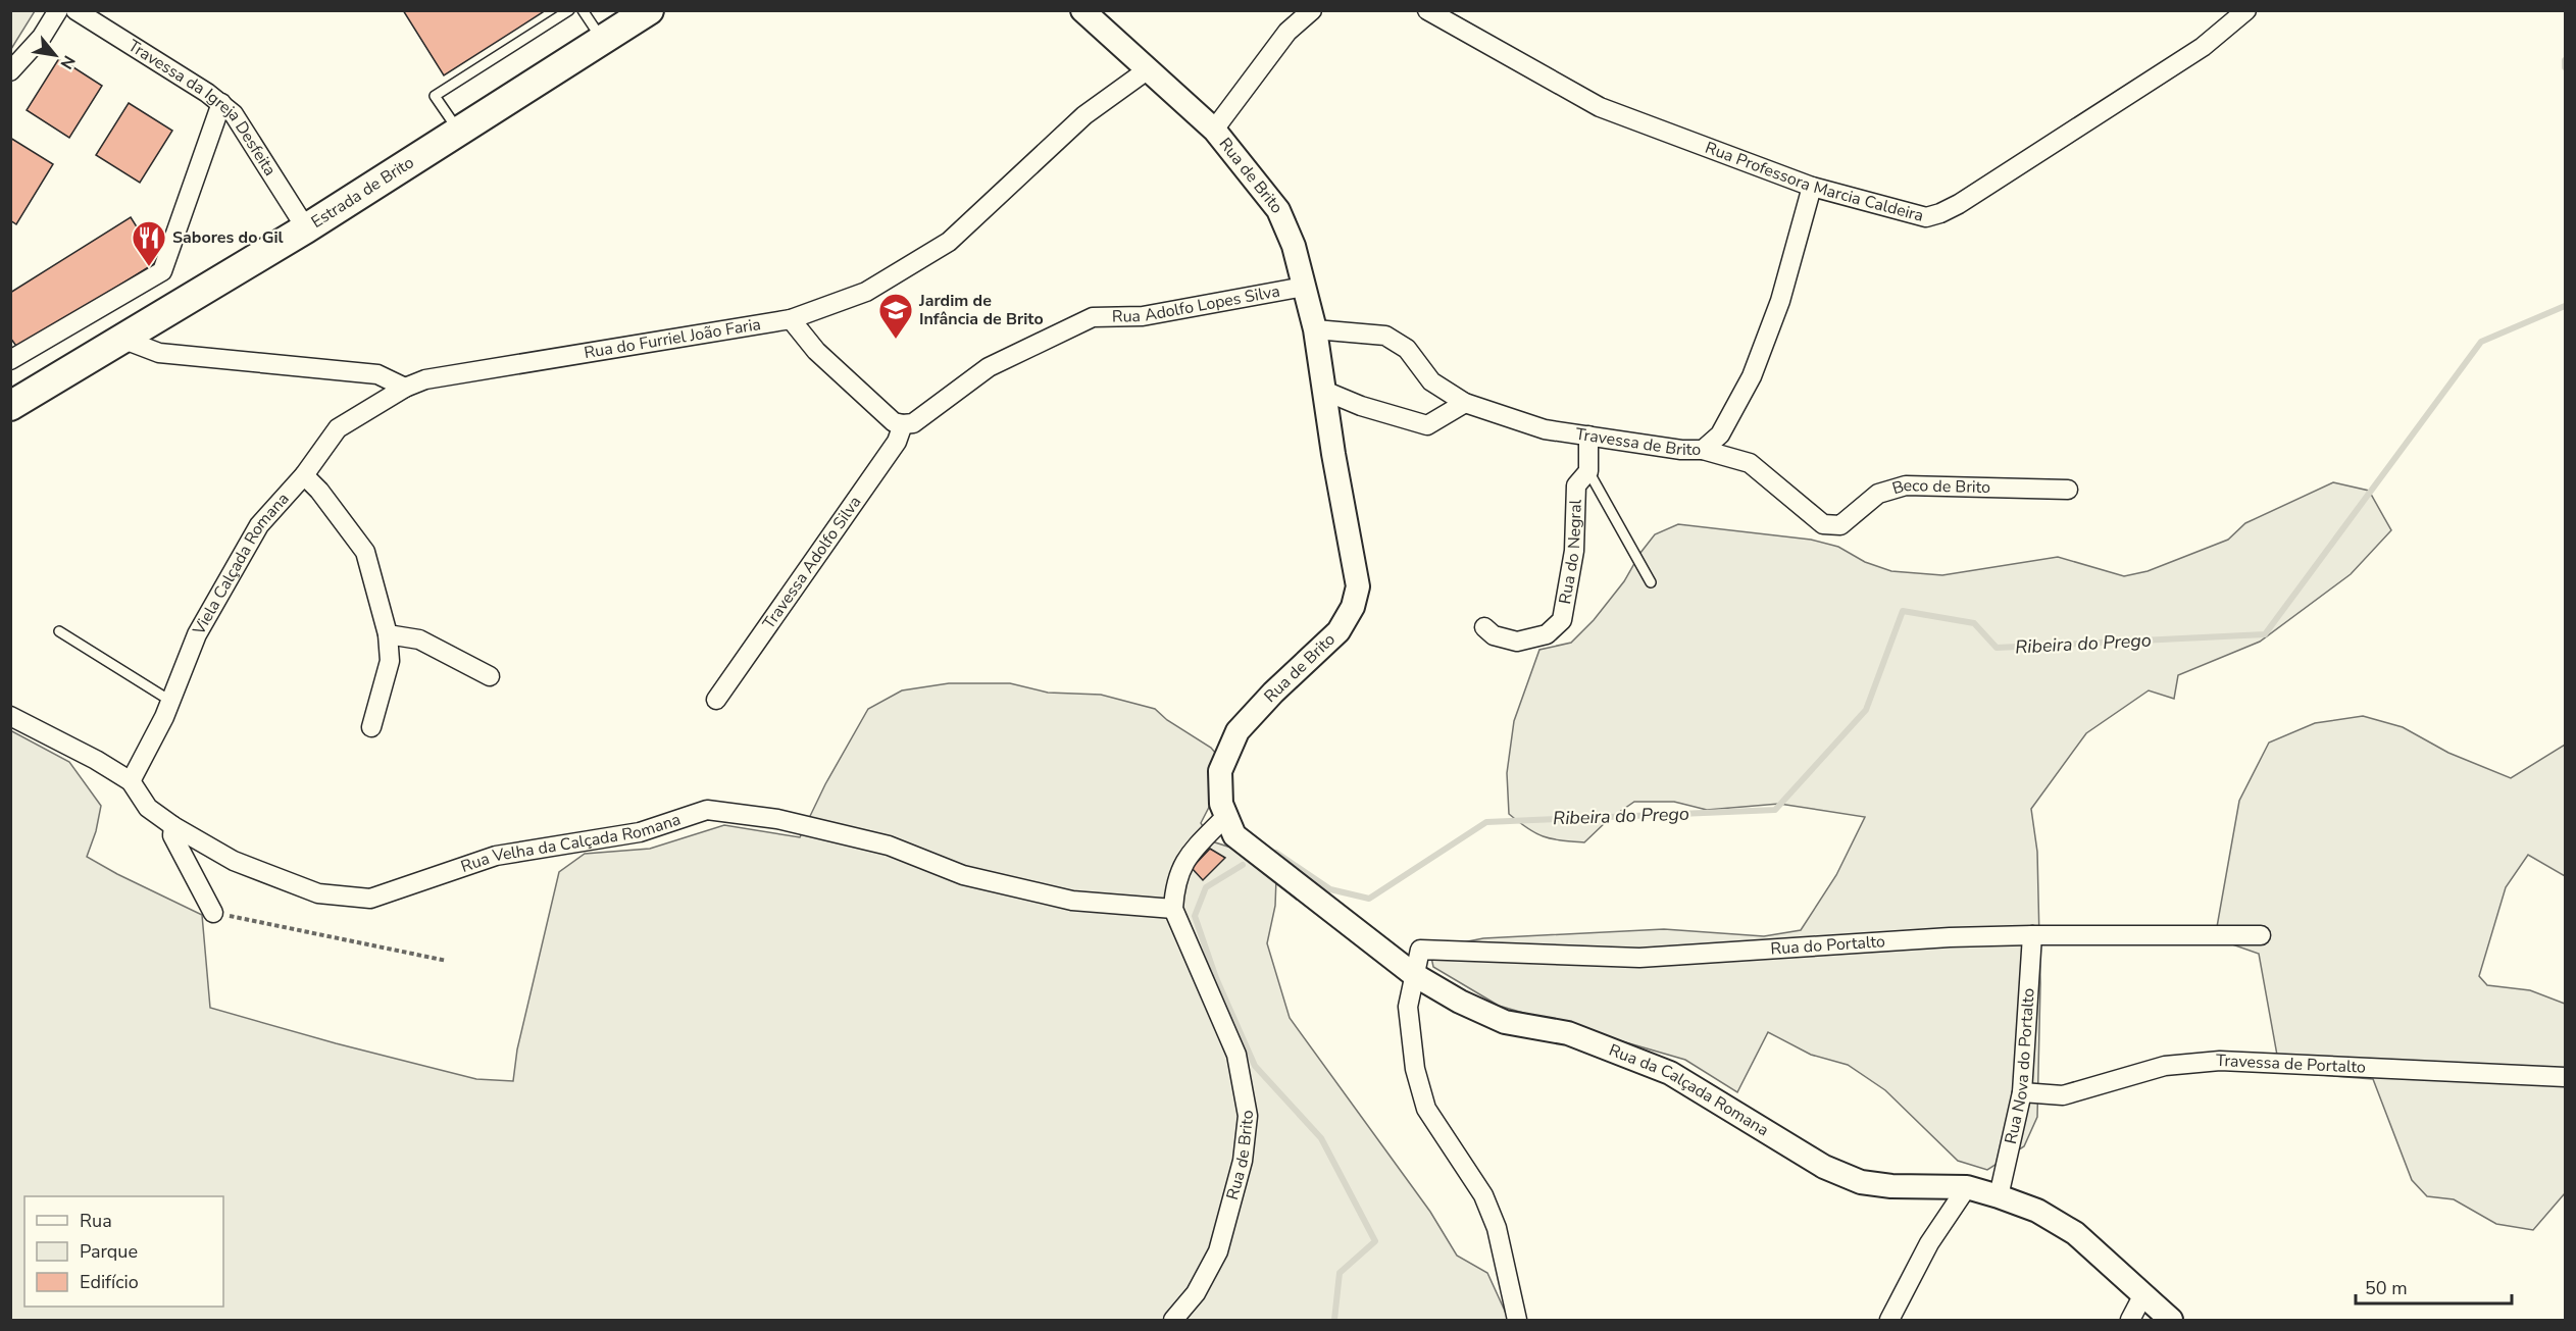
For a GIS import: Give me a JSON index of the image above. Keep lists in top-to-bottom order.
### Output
{
  "streets": {
    "main road": ["Estrada de Brito"],
    "street": [
      "Travessa da Igreja Desfeita",
      "Rua de Brito",
      "Rua Professora Marcia Caldeira",
      "Rua Adolfo Lopes Silva",
      "Rua do Furriel João Faria",
      "Travessa de Brito",
      "Beco de Brito",
      "Rua do Negral",
      "Travessa Adolfo Silva",
      "Viela Calçada Romana",
      "Rua Velha da Calçada Romana",
      "Rua do Portalto",
      "Travessa de Portalto",
      "Rua Nova do Portalto",
      "Rua da Calçada Romana"
    ]
  },
  "crossings": [
    ["Travessa da Igreja Desfeita", "Estrada de Brito"],
    ["Rua de Brito", "Rua Adolfo Lopes Silva"],
    ["Rua de Brito", "Rua do Furriel João Faria"],
    ["Rua de Brito", "Travessa de Brito"],
    ["Rua de Brito", "Rua Velha da Calçada Romana"],
    ["Rua de Brito", "Rua da Calçada Romana"],
    ["Rua Professora Marcia Caldeira", "Travessa de Brito"],
    ["Rua Adolfo Lopes Silva", "Travessa Adolfo Silva"],
    ["Rua do Furriel João Faria", "Viela Calçada Romana"],
    ["Travessa de Brito", "Beco de Brito"],
    ["Travessa de Brito", "Rua do Negral"],
    ["Viela Calçada Romana", "Rua Velha da Calçada Romana"],
    ["Rua do Portalto", "Rua Nova do Portalto"],
    ["Rua do Portalto", "Rua da Calçada Romana"],
    ["Travessa de Portalto", "Rua Nova do Portalto"],
    ["Rua Nova do Portalto", "Rua da Calçada Romana"]
  ],
  "water": ["Ribeira do Prego"],
  "places": {
    "restaurant": ["Sabores do Gil"],
    "school or university": ["Jardim de Infância de Brito"]
  },
  "legend": ["Rua", "Parque", "Edifício"],
  "scale_bar": "50 m",
  "north": "bottom right"
}
